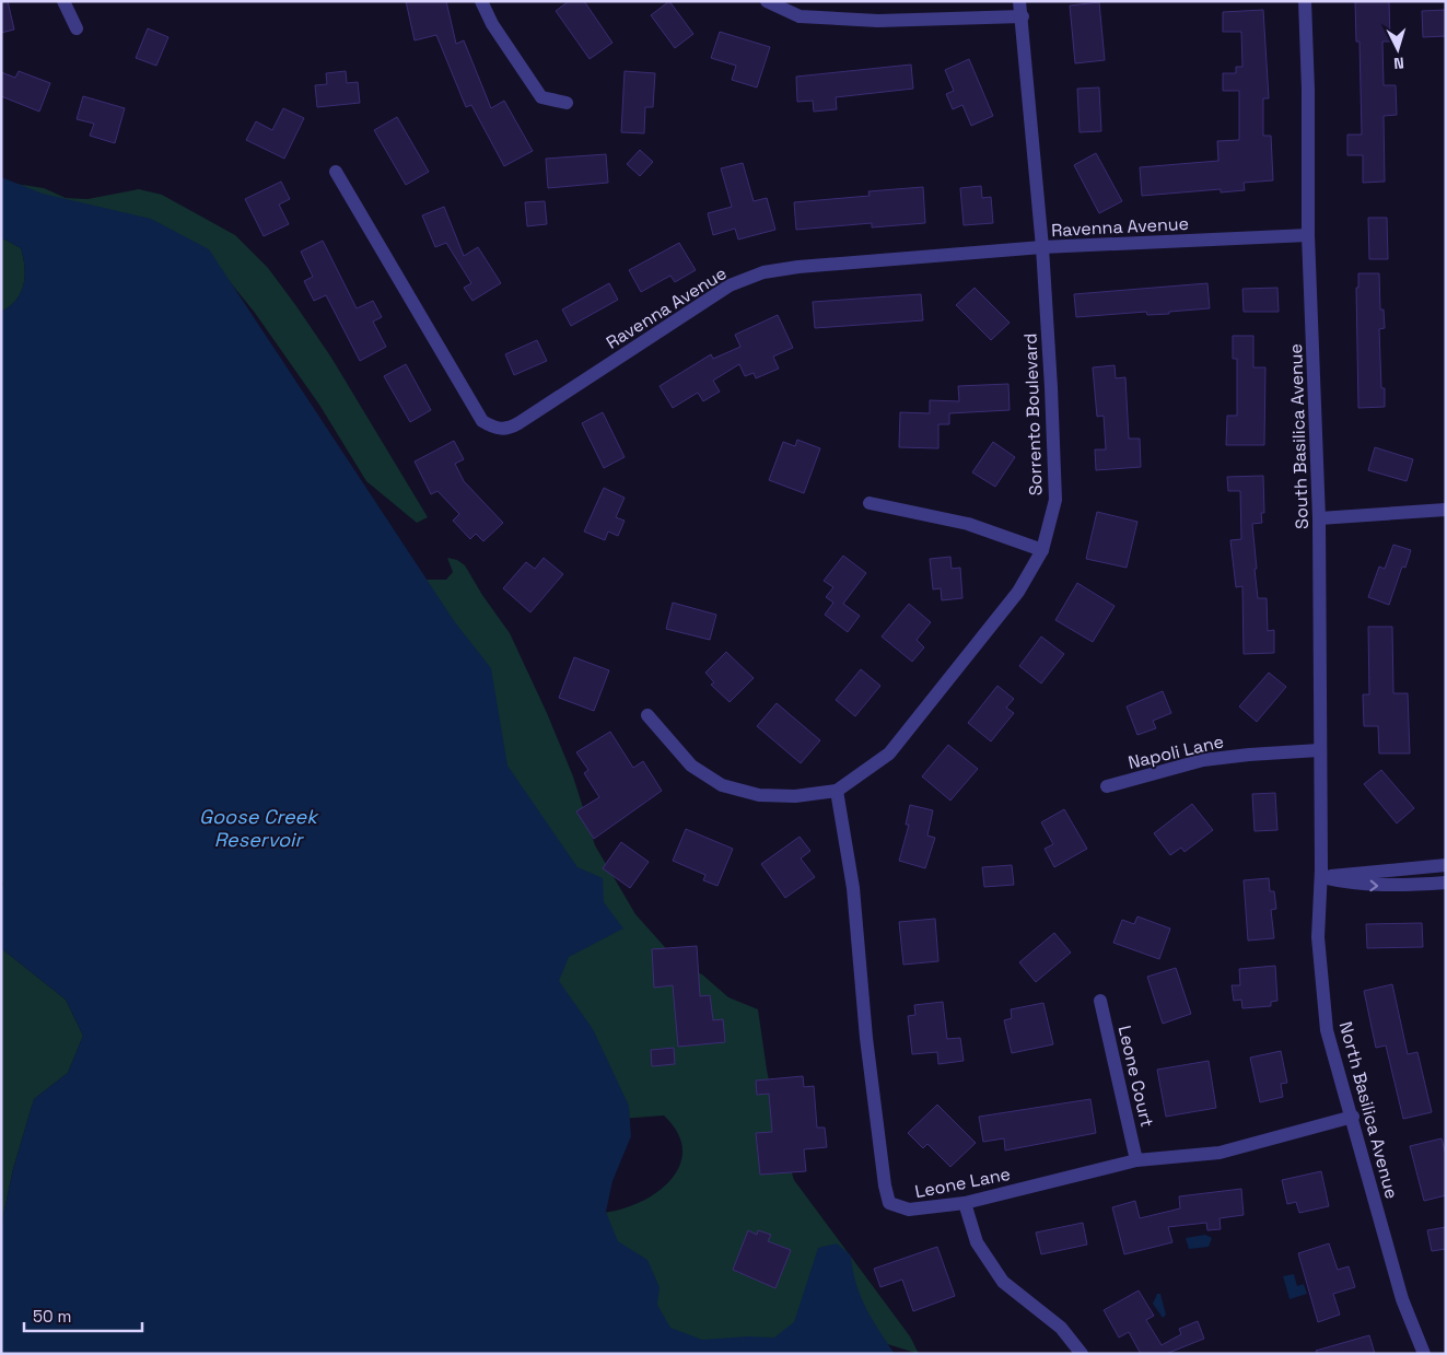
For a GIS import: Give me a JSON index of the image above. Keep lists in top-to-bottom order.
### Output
{
  "streets": {
    "street": [
      "Ravenna Avenue",
      "Sorrento Boulevard",
      "South Basilica Avenue",
      "Napoli Lane",
      "Leone Court",
      "North Basilica Avenue",
      "Leone Lane"
    ]
  },
  "crossings": [
    ["Ravenna Avenue", "Sorrento Boulevard"],
    ["Ravenna Avenue", "South Basilica Avenue"],
    ["Sorrento Boulevard", "Leone Lane"],
    ["South Basilica Avenue", "Napoli Lane"],
    ["South Basilica Avenue", "North Basilica Avenue"],
    ["Leone Court", "Leone Lane"],
    ["North Basilica Avenue", "Leone Lane"]
  ],
  "water": ["Goose Creek Reservoir"],
  "scale_bar": "50 m",
  "north": "bottom"
}
